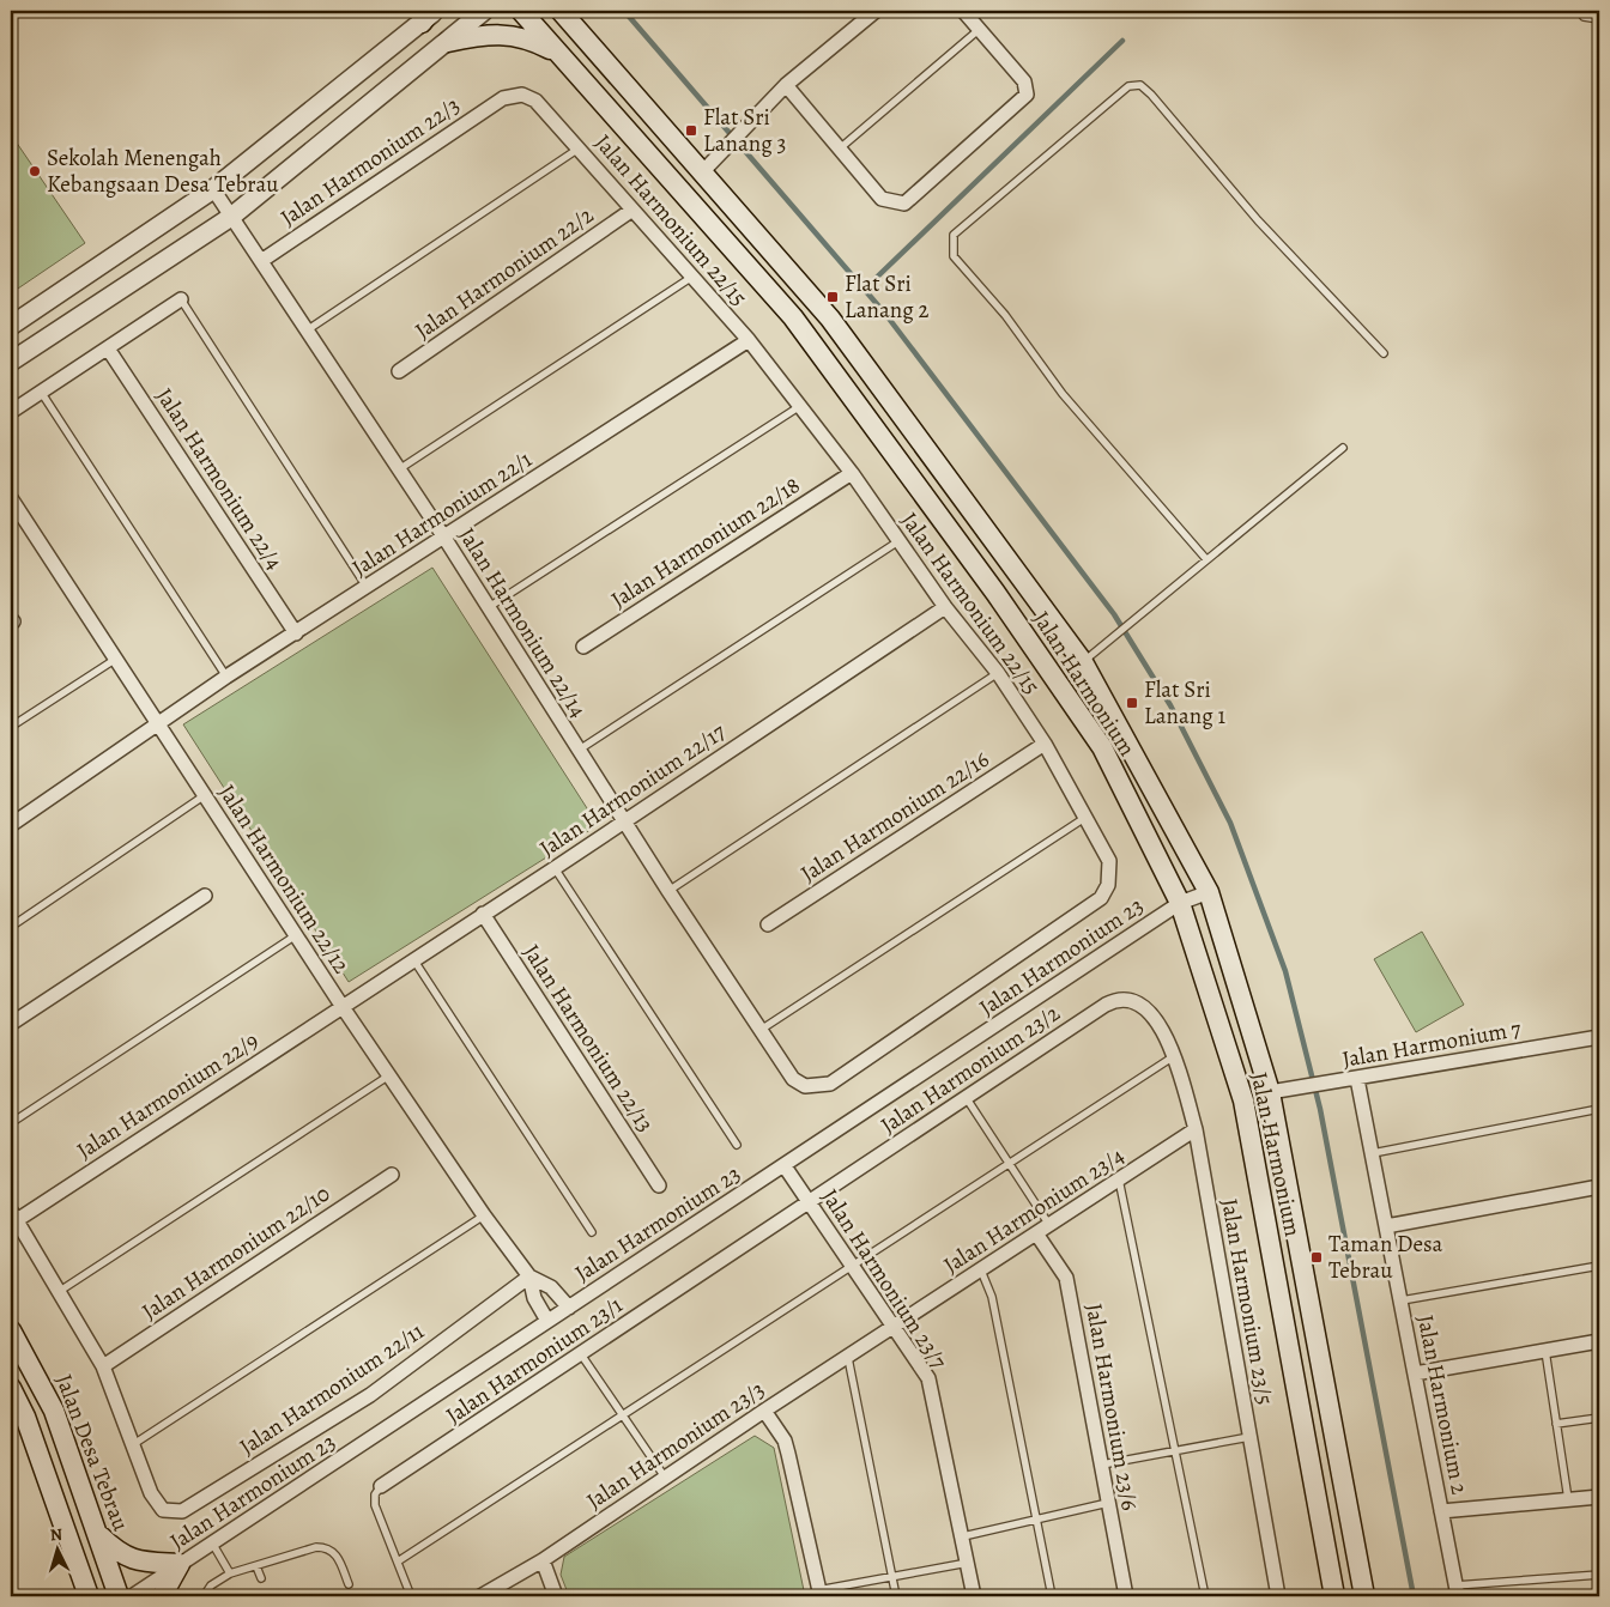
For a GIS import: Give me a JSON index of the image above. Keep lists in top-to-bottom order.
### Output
{
  "streets": {
    "main road": ["Jalan Harmonium", "Jalan Desa Tebrau"],
    "street": [
      "Jalan Harmonium 22/3",
      "Jalan Harmonium 22/15",
      "Jalan Harmonium 22/2",
      "Jalan Harmonium 22/4",
      "Jalan Harmonium 22/1",
      "Jalan Harmonium 22/18",
      "Jalan Harmonium 22/14",
      "Jalan Harmonium 22/17",
      "Jalan Harmonium 22/16",
      "Jalan Harmonium 22/12",
      "Jalan Harmonium 23",
      "Jalan Harmonium 22/13",
      "Jalan Harmonium 7",
      "Jalan Harmonium 23/2",
      "Jalan Harmonium 22/9",
      "Jalan Harmonium 23/4",
      "Jalan Harmonium 22/10",
      "Jalan Harmonium 23/7",
      "Jalan Harmonium 23/5",
      "Jalan Harmonium 23/1",
      "Jalan Harmonium 22/11",
      "Jalan Harmonium 2",
      "Jalan Harmonium 23/6",
      "Jalan Harmonium 23/3"
    ]
  },
  "crossings": [
    ["Jalan Harmonium 22/3", "Jalan Harmonium 22/15"],
    ["Jalan Harmonium 22/3", "Jalan Harmonium 22/14"],
    ["Jalan Harmonium 22/15", "Jalan Harmonium 22/2"],
    ["Jalan Harmonium 22/15", "Jalan Harmonium 22/1"],
    ["Jalan Harmonium 22/15", "Jalan Harmonium 22/18"],
    ["Jalan Harmonium 22/15", "Jalan Harmonium 22/14"],
    ["Jalan Harmonium 22/15", "Jalan Harmonium 22/17"],
    ["Jalan Harmonium 22/15", "Jalan Harmonium 22/16"],
    ["Jalan Harmonium 22/4", "Jalan Harmonium 22/1"],
    ["Jalan Harmonium 22/1", "Jalan Harmonium 22/14"],
    ["Jalan Harmonium 22/1", "Jalan Harmonium 22/12"],
    ["Jalan Harmonium 22/14", "Jalan Harmonium 22/17"],
    ["Jalan Harmonium", "Jalan Harmonium 23"],
    ["Jalan Harmonium", "Jalan Harmonium 7"],
    ["Jalan Harmonium 22/17", "Jalan Harmonium 22/12"],
    ["Jalan Harmonium 22/17", "Jalan Harmonium 22/13"],
    ["Jalan Harmonium 22/17", "Jalan Harmonium 22/9"],
    ["Jalan Harmonium 22/12", "Jalan Harmonium 23"],
    ["Jalan Harmonium 22/12", "Jalan Harmonium 22/9"],
    ["Jalan Harmonium 22/12", "Jalan Harmonium 22/11"],
    ["Jalan Harmonium 23", "Jalan Harmonium 23/7"],
    ["Jalan Harmonium 7", "Jalan Harmonium 2"],
    ["Jalan Harmonium 23/2", "Jalan Harmonium 23/7"],
    ["Jalan Harmonium 23/2", "Jalan Harmonium 23/5"],
    ["Jalan Harmonium 23/2", "Jalan Harmonium 23/1"],
    ["Jalan Harmonium 23/4", "Jalan Harmonium 23/7"],
    ["Jalan Harmonium 23/4", "Jalan Harmonium 23/5"],
    ["Jalan Harmonium 23/4", "Jalan Harmonium 23/6"],
    ["Jalan Harmonium 23/4", "Jalan Harmonium 23/3"],
    ["Jalan Harmonium 23/7", "Jalan Harmonium 23/1"],
    ["Jalan Harmonium 23/7", "Jalan Harmonium 23/3"]
  ],
  "places": {
    "transit": [
      "Flat Sri Lanang 3",
      "Flat Sri Lanang 2",
      "Flat Sri Lanang 1",
      "Taman Desa Tebrau"
    ],
    "other": ["Sekolah Menengah Kebangsaan Desa Tebrau"]
  },
  "north": "top"
}
